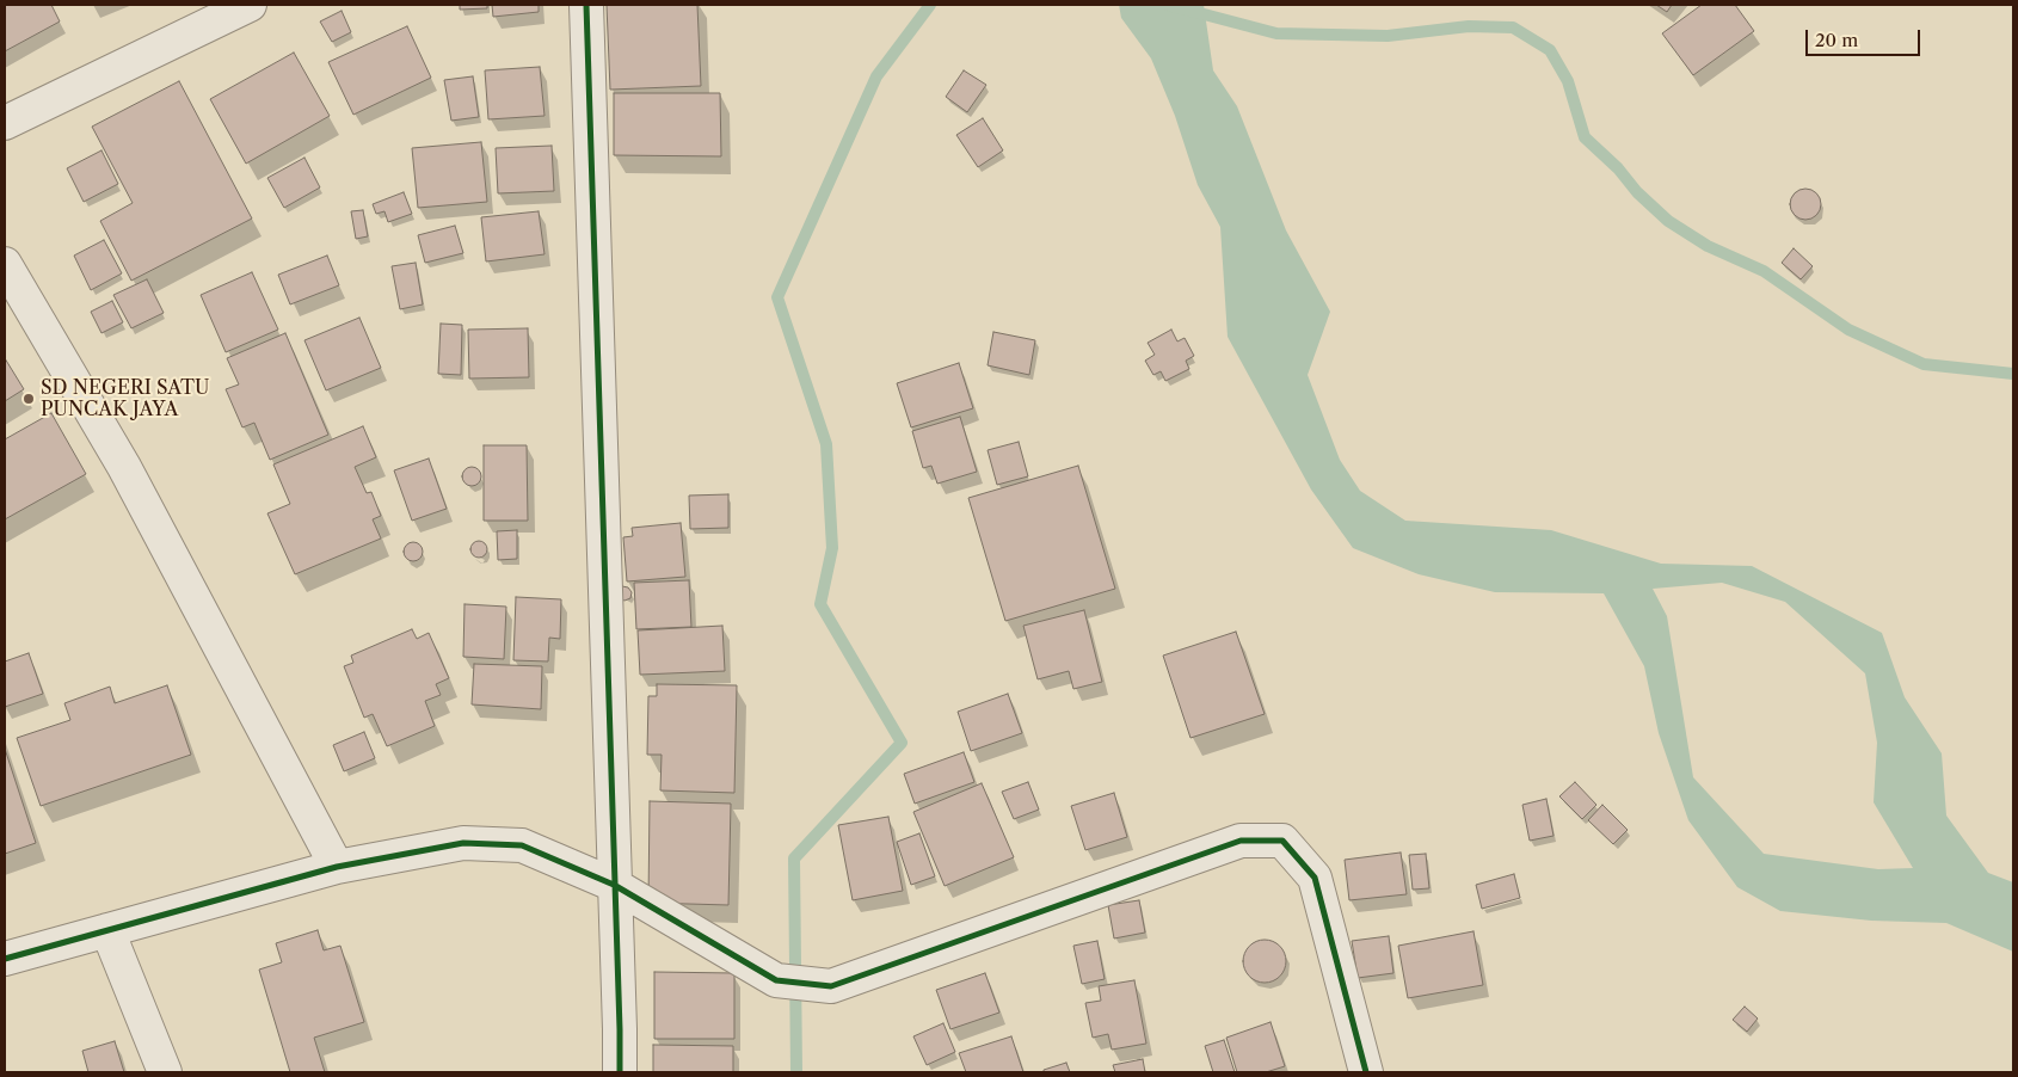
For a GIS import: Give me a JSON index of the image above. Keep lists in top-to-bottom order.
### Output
{
  "places": ["SD NEGERI SATU PUNCAK JAYA"],
  "scale_bar": "20 m"
}
